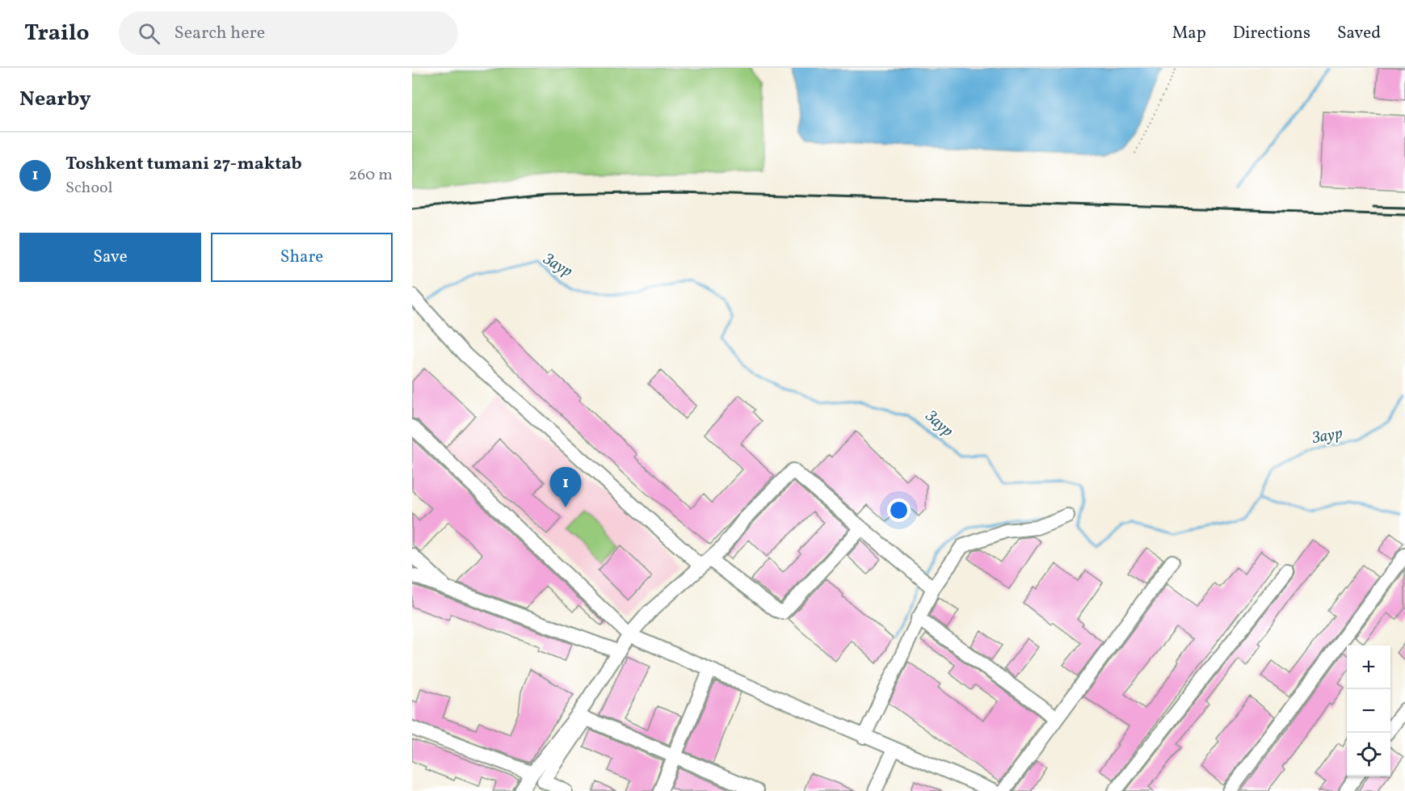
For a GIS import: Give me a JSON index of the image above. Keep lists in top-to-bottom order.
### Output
{
  "water": ["Заур"],
  "page": {
    "header": "Trailo",
    "search": "Search here",
    "nav": ["Map", "Directions", "Saved"],
    "heading": "Nearby",
    "list": [
      {
        "mark": "1",
        "name": "Toshkent tumani 27-maktab",
        "note": "School",
        "value": "260 m"
      }
    ],
    "buttons": ["Save", "Share"],
    "pins": "1",
    "map_buttons": ["+", "−"]
  }
}
